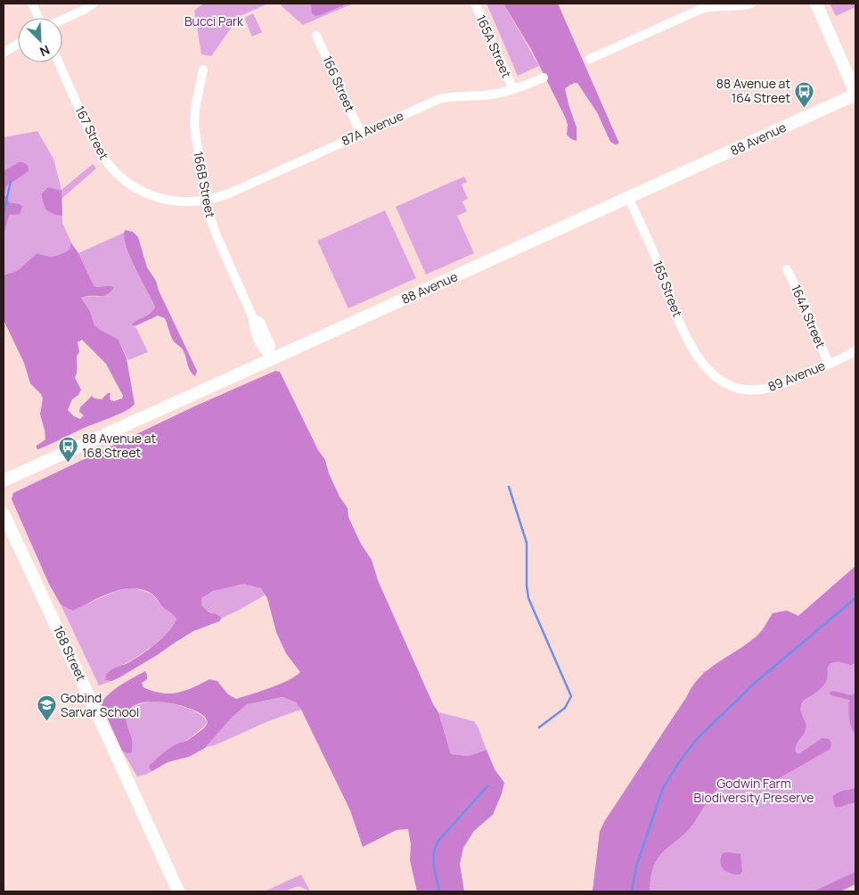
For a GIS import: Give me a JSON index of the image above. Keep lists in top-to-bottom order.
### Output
{
  "streets": {
    "main road": ["88 Avenue", "168 Street"],
    "street": [
      "165A Street",
      "166 Street",
      "87A Avenue",
      "167 Street",
      "166B Street",
      "165 Street",
      "164A Street",
      "89 Avenue"
    ]
  },
  "crossings": [
    ["165A Street", "87A Avenue"],
    ["166 Street", "87A Avenue"],
    ["87A Avenue", "167 Street"],
    ["87A Avenue", "166B Street"],
    ["167 Street", "166B Street"],
    ["88 Avenue", "166B Street"],
    ["88 Avenue", "165 Street"],
    ["165 Street", "89 Avenue"],
    ["164A Street", "89 Avenue"]
  ],
  "parks": ["Bucci Park", "Godwin Farm Biodiversity Preserve"],
  "places": {
    "bus stop": ["88 Avenue at 164 Street", "88 Avenue at 168 Street"],
    "school or university": ["Gobind Sarvar School"]
  },
  "north": "bottom right"
}
